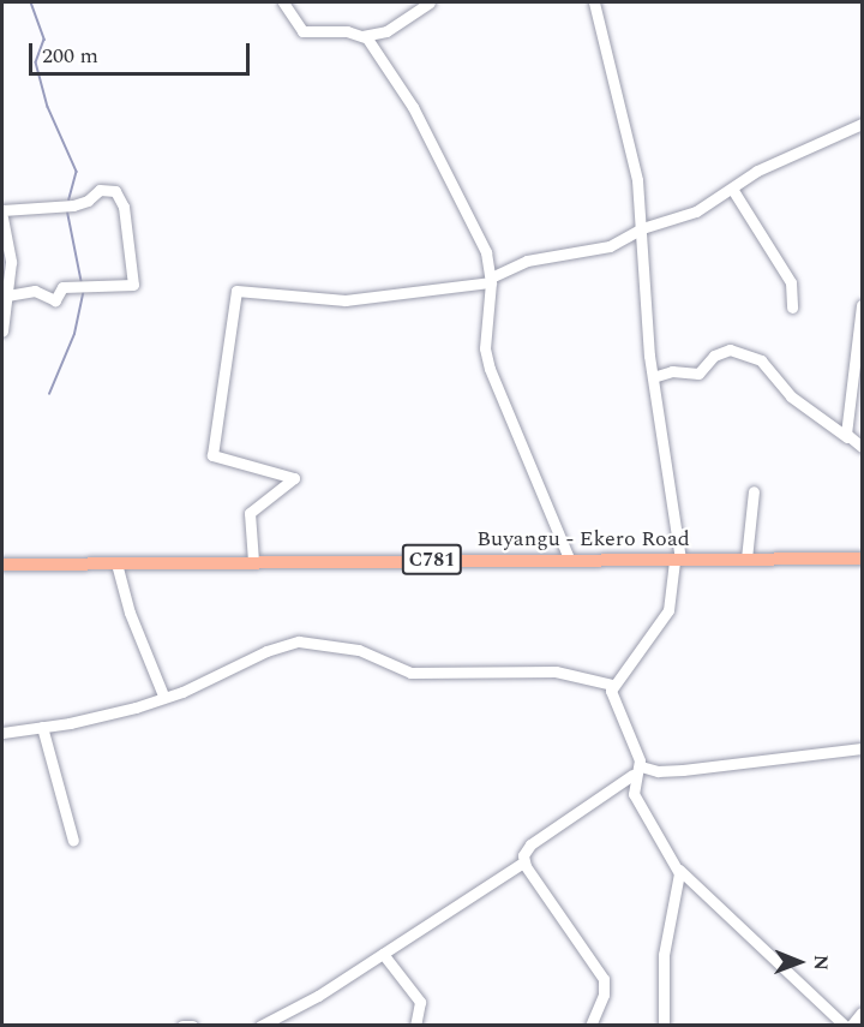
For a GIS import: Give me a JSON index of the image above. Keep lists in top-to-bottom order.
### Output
{
  "streets": {
    "main road": ["Buyangu - Ekero Road", "C781"]
  },
  "scale_bar": "200 m",
  "north": "right"
}
